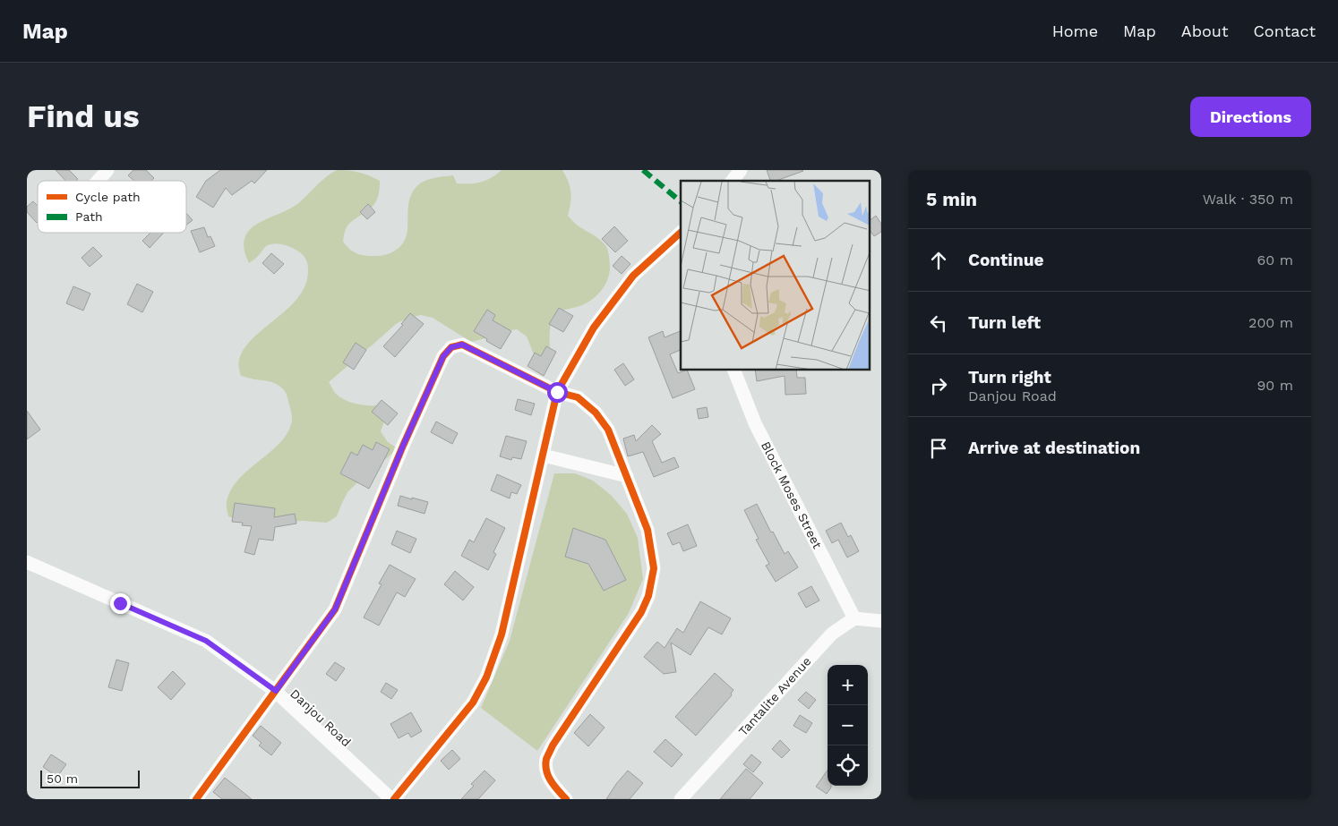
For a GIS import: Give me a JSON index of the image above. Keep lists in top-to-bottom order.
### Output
{
  "streets": {
    "street": ["Block Moses Street", "Tantalite Avenue", "Danjou Road"]
  },
  "crossings": [
    ["Block Moses Street", "Tantalite Avenue"]
  ],
  "legend": ["Cycle path", "Path"],
  "scale_bar": "50 m",
  "page": {
    "header": "Map",
    "nav": [
      "Home",
      "Map",
      "About",
      "Contact"
    ],
    "buttons": "Directions",
    "title": "Find us",
    "heading": ["5 min", "Walk · 350 m"],
    "list": [
      ["Continue", "60 m"],
      ["Turn left", "200 m"],
      ["Turn right", "Danjou Road", "90 m"],
      "Arrive at destination"
    ],
    "map_buttons": ["+", "−"],
    "scale": "50 m"
  }
}
